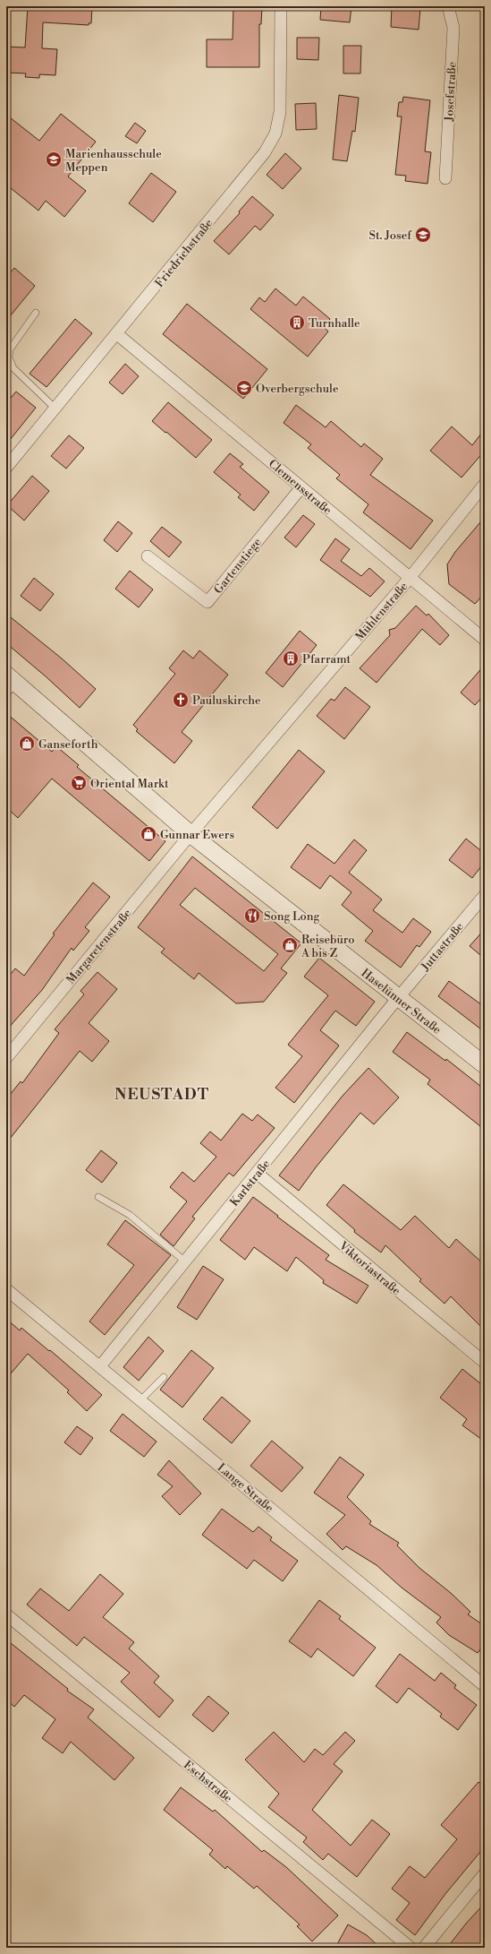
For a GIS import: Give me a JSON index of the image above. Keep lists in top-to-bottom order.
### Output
{
  "streets": {
    "street": [
      "Josefstraße",
      "Friedrichstraße",
      "Clemensstraße",
      "Gartenstiege",
      "Mühlenstraße",
      "Margaretenstraße",
      "Juttastraße",
      "Haselünner Straße",
      "Karlstraße",
      "Viktoriastraße",
      "Lange Straße",
      "Eschstraße"
    ]
  },
  "crossings": [
    ["Friedrichstraße", "Clemensstraße"],
    ["Clemensstraße", "Gartenstiege"],
    ["Clemensstraße", "Mühlenstraße"],
    ["Mühlenstraße", "Margaretenstraße"],
    ["Mühlenstraße", "Haselünner Straße"],
    ["Margaretenstraße", "Haselünner Straße"],
    ["Juttastraße", "Haselünner Straße"],
    ["Juttastraße", "Karlstraße"],
    ["Haselünner Straße", "Karlstraße"],
    ["Karlstraße", "Viktoriastraße"],
    ["Karlstraße", "Lange Straße"]
  ],
  "districts": ["NEUSTADT"],
  "places": {
    "school or university": ["Marienhausschule Meppen", "St. Josef", "Overbergschule"],
    "building": ["Turnhalle", "Pfarramt"],
    "church": ["Pauluskirche"],
    "shop": ["Ganseforth", "Gunnar Ewers", "Reisebüro A bis Z"],
    "supermarket": ["Oriental Markt"],
    "restaurant": ["Song Long"]
  }
}
